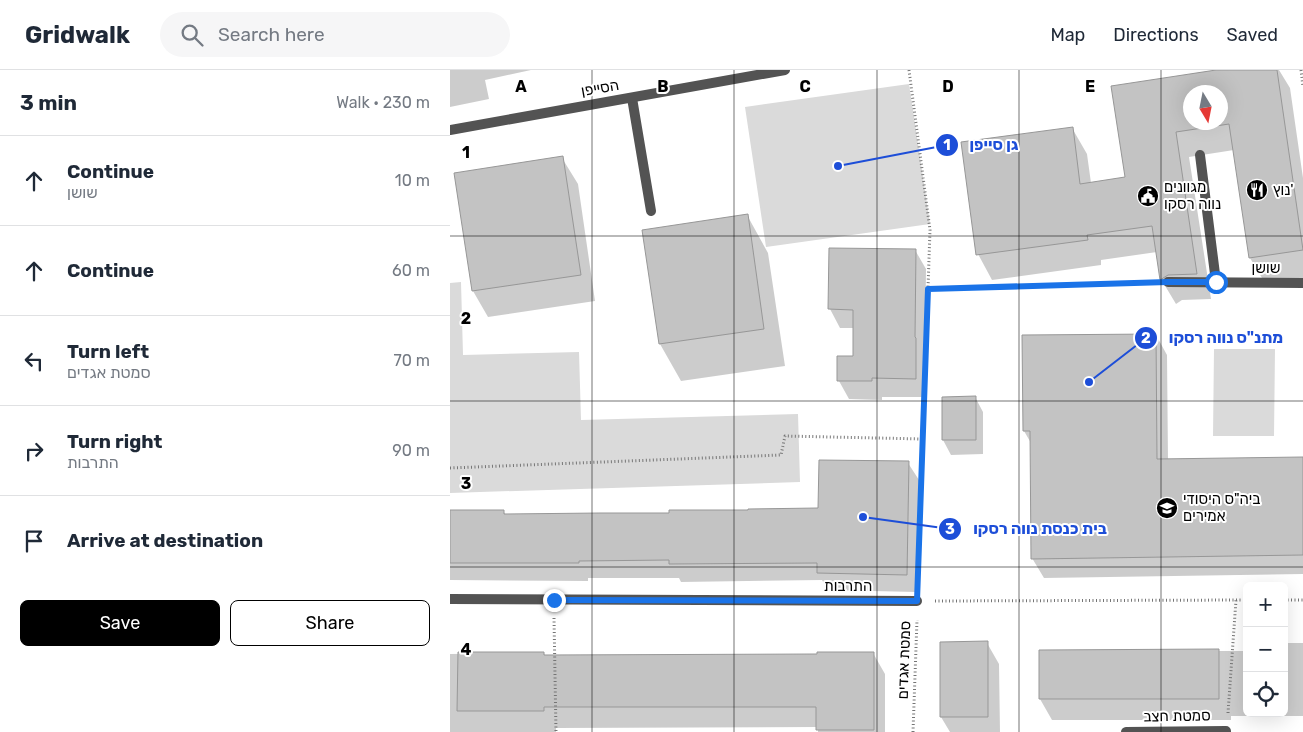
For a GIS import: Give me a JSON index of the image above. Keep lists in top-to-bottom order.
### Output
{
  "streets": {
    "street": [
      "הסייפן",
      "שושן",
      "התרבות",
      "סמטת חצב"
    ],
    "path": ["סמטת אגדים"]
  },
  "crossings": [
    ["התרבות", "סמטת אגדים"]
  ],
  "places": {
    "other": ["גן סייפן", "מתנ\"ס נווה רסקו", "בית כנסת נווה רסקו"],
    "restaurant": ["נוץ'"],
    "public building": ["מגוונים נווה רסקו"],
    "school or university": ["ביה\"ס היסודי אמירים"]
  },
  "north": "bottom",
  "page": {
    "header": "Gridwalk",
    "search": "Search here",
    "nav": ["Map", "Directions", "Saved"],
    "heading": ["3 min", "Walk · 230 m"],
    "list": [
      ["Continue", "שושן", "10 m"],
      ["Continue", "60 m"],
      ["Turn left", "סמטת אגדים", "70 m"],
      ["Turn right", "התרבות", "90 m"],
      "Arrive at destination"
    ],
    "map_buttons": ["+", "−"],
    "buttons": ["Save", "Share"]
  },
  "grid": {
    "columns": [
      "A",
      "B",
      "C",
      "D",
      "E"
    ],
    "rows": [
      "1",
      "2",
      "3",
      "4"
    ]
  }
}
